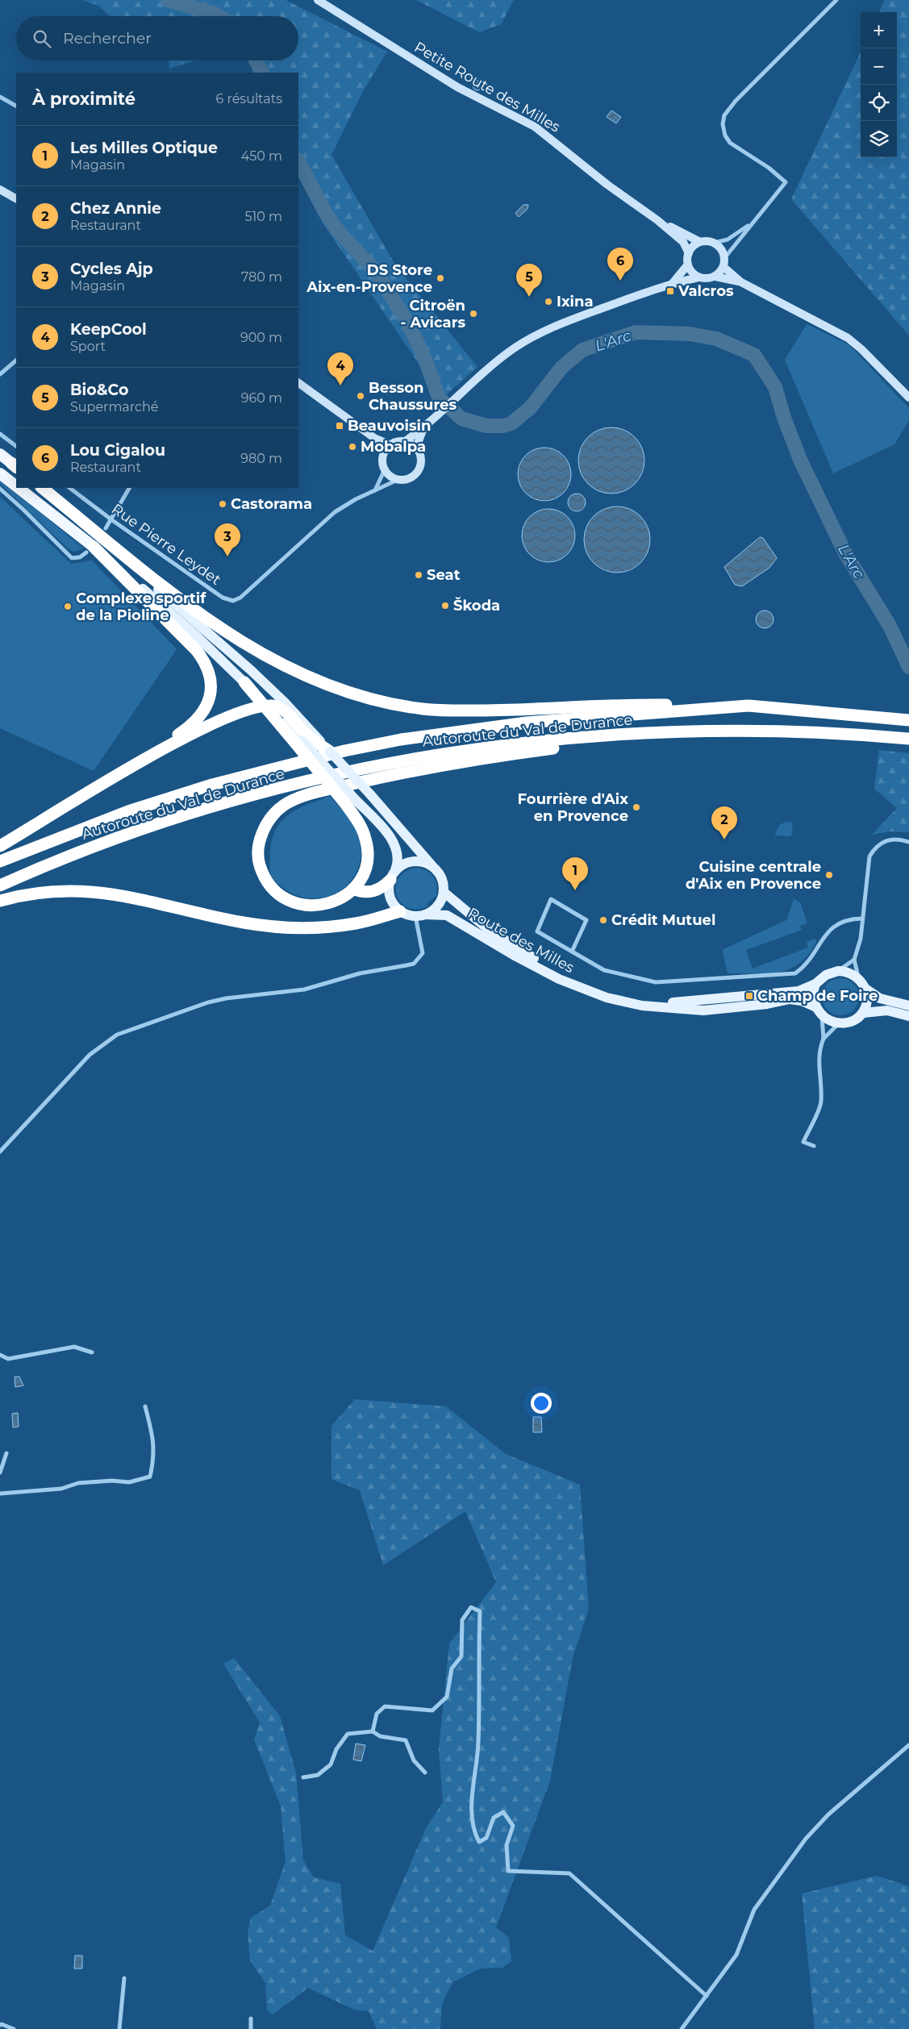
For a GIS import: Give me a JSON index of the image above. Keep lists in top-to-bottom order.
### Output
{
  "streets": {
    "highway": ["Autoroute du Val de Durance"],
    "main road": ["Petite Route des Milles", "Route des Milles"],
    "street": ["Rue Pierre Leydet"]
  },
  "water": ["L'Arc"],
  "places": {
    "other": [
      "DS Store Aix-en-Provence",
      "Ixina",
      "Citroën - Avicars",
      "Besson Chaussures",
      "Mobalpa",
      "Castorama",
      "Seat",
      "Škoda",
      "Complexe sportif de la Pioline",
      "Fourrière d'Aix en Provence",
      "Cuisine centrale d'Aix en Provence",
      "Crédit Mutuel"
    ],
    "transit": ["Valcros", "Beauvoisin", "Champ de Foire"]
  },
  "page": {
    "map_buttons": ["+", "−"],
    "search": "Rechercher",
    "heading": ["À proximité", "6 résultats"],
    "list": [
      {
        "mark": "1",
        "name": "Les Milles Optique",
        "note": "Magasin",
        "value": "450 m"
      },
      {
        "mark": "2",
        "name": "Chez Annie",
        "note": "Restaurant",
        "value": "510 m"
      },
      {
        "mark": "3",
        "name": "Cycles Ajp",
        "note": "Magasin",
        "value": "780 m"
      },
      {
        "mark": "4",
        "name": "KeepCool",
        "note": "Sport",
        "value": "900 m"
      },
      {
        "mark": "5",
        "name": "Bio&Co",
        "note": "Supermarché",
        "value": "960 m"
      },
      {
        "mark": "6",
        "name": "Lou Cigalou",
        "note": "Restaurant",
        "value": "980 m"
      }
    ],
    "pins": [
      "6",
      "5",
      "4",
      "3",
      "2",
      "1"
    ]
  }
}
